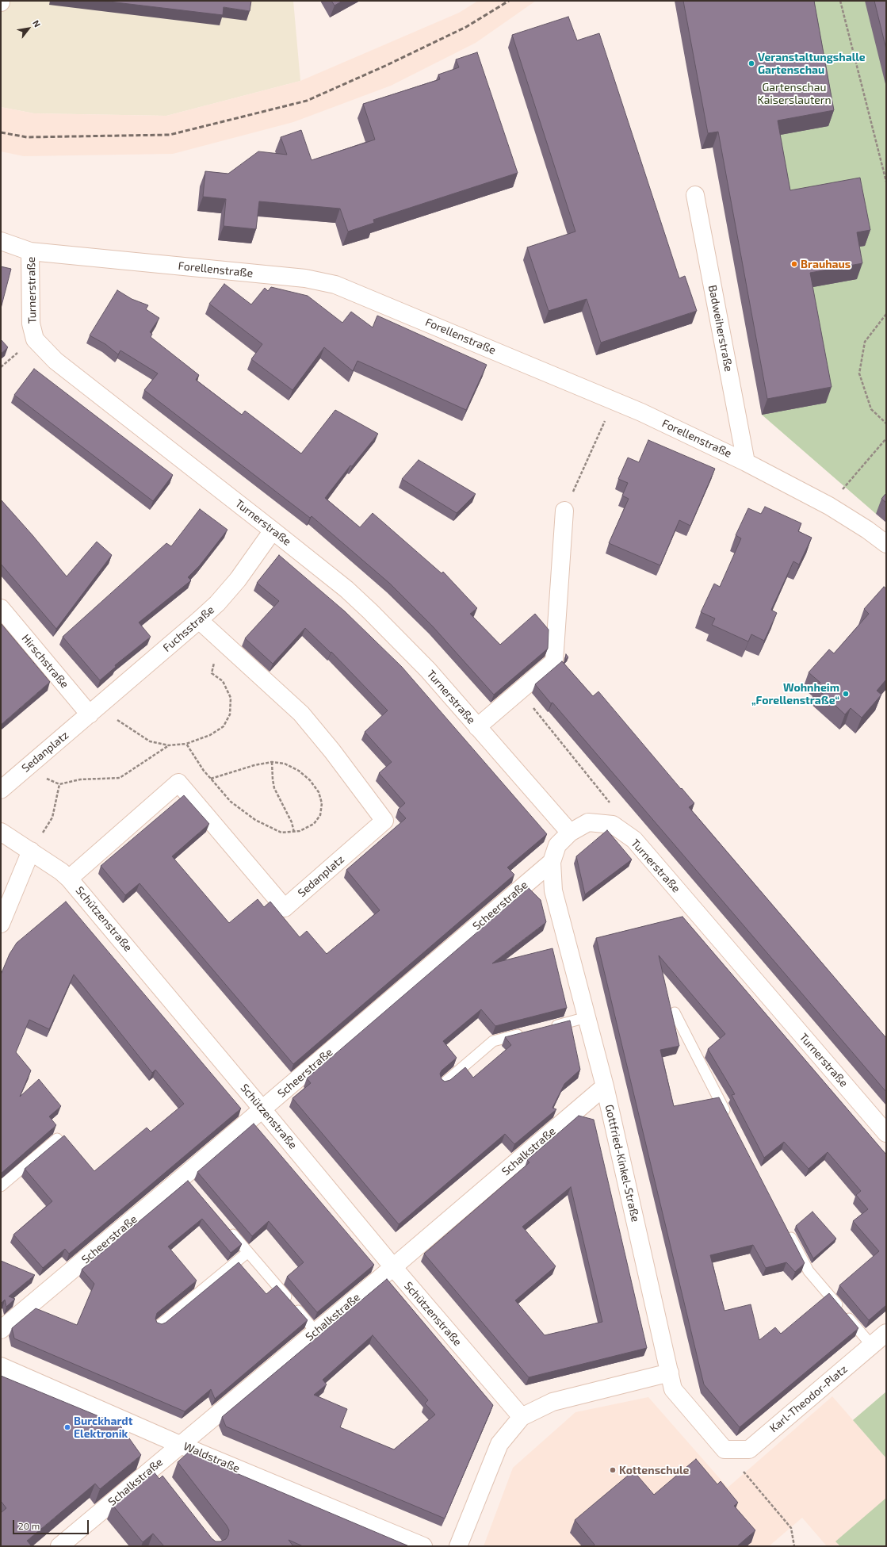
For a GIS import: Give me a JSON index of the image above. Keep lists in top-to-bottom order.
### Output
{
  "streets": {
    "street": [
      "Forellenstraße",
      "Turnerstraße",
      "Badweiherstraße",
      "Fuchsstraße",
      "Hirschstraße",
      "Sedanplatz",
      "Scheerstraße",
      "Schützenstraße",
      "Schalkstraße",
      "Gottfried-Kinkel-Straße",
      "Karl-Theodor-Platz",
      "Waldstraße"
    ]
  },
  "crossings": [
    ["Forellenstraße", "Turnerstraße"],
    ["Forellenstraße", "Badweiherstraße"],
    ["Turnerstraße", "Fuchsstraße"],
    ["Fuchsstraße", "Hirschstraße"],
    ["Fuchsstraße", "Sedanplatz"],
    ["Hirschstraße", "Sedanplatz"],
    ["Sedanplatz", "Schützenstraße"],
    ["Scheerstraße", "Schützenstraße"],
    ["Scheerstraße", "Gottfried-Kinkel-Straße"],
    ["Schützenstraße", "Schalkstraße"],
    ["Schalkstraße", "Gottfried-Kinkel-Straße"],
    ["Schalkstraße", "Waldstraße"],
    ["Gottfried-Kinkel-Straße", "Karl-Theodor-Platz"]
  ],
  "parks": ["Gartenschau Kaiserslautern"],
  "places": [
    "Veranstaltungshalle Gartenschau",
    "Brauhaus",
    "Wohnheim „Forellenstraße“",
    "Burckhardt Elektronik",
    "Kottenschule"
  ],
  "scale_bar": "20 m",
  "north": "top right"
}
